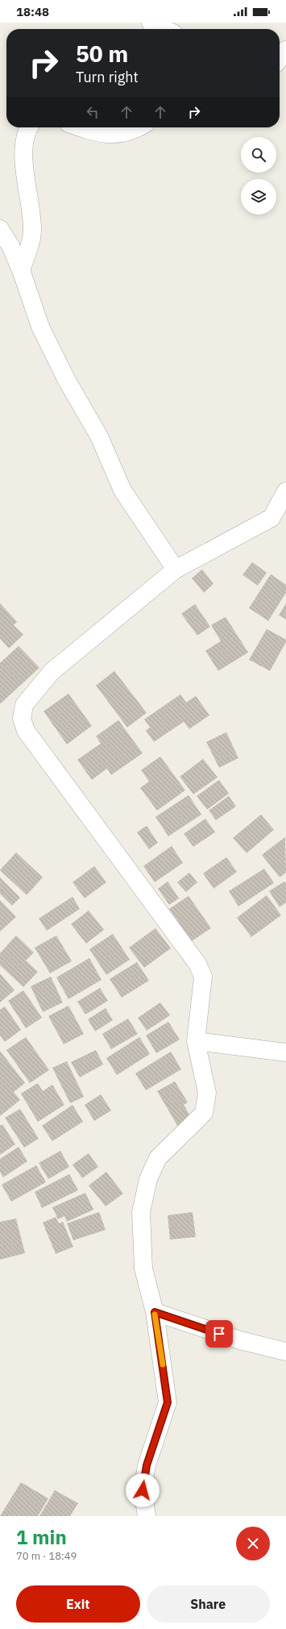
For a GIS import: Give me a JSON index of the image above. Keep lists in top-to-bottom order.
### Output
{
  "page": {
    "status": "18:48",
    "turn": ["50 m", "Turn right"],
    "heading": ["1 min", "70 m · 18:49"],
    "buttons": ["Exit", "Share"]
  }
}
